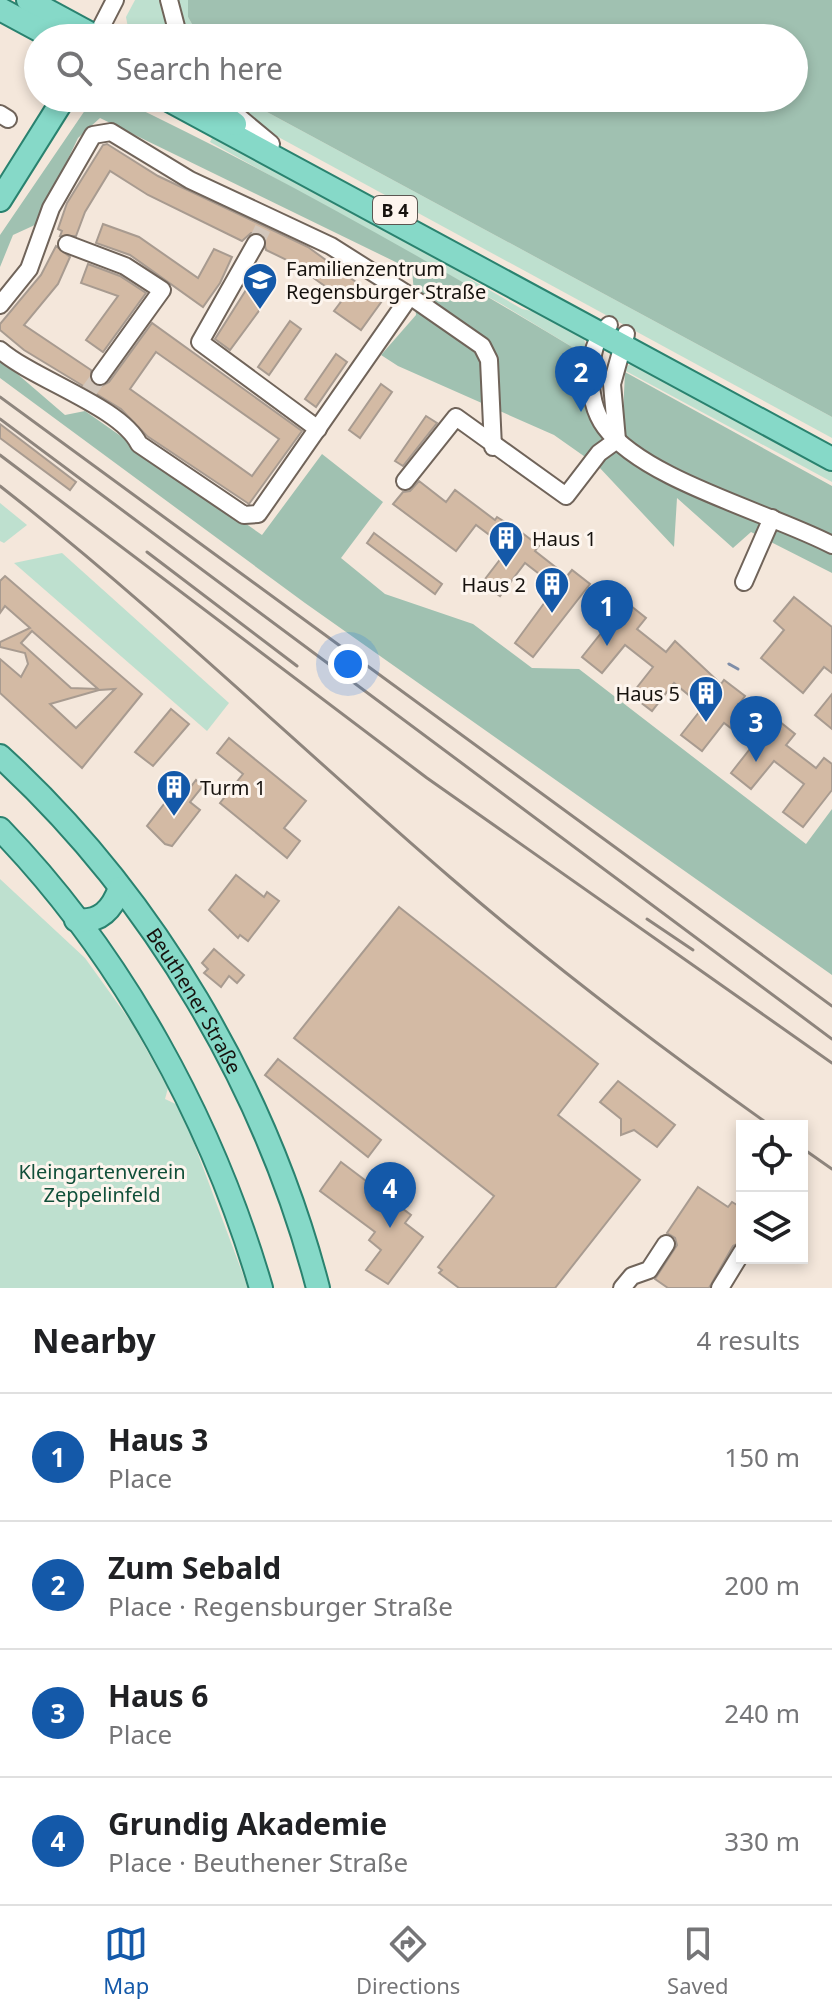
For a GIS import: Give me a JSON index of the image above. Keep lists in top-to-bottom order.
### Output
{
  "streets": {
    "main road": ["B 4", "Beuthener Straße"]
  },
  "parks": ["Kleingartenverein Zeppelinfeld"],
  "places": {
    "school or university": ["Familienzentrum Regensburger Straße"],
    "building": [
      "Haus 1",
      "Haus 2",
      "Haus 5",
      "Turm 1"
    ]
  },
  "page": {
    "search": "Search here",
    "pins": [
      "2",
      "1",
      "3",
      "4"
    ],
    "heading": ["Nearby", "4 results"],
    "list": [
      {
        "mark": "1",
        "name": "Haus 3",
        "note": "Place",
        "value": "150 m"
      },
      {
        "mark": "2",
        "name": "Zum Sebald",
        "note": "Place · Regensburger Straße",
        "value": "200 m"
      },
      {
        "mark": "3",
        "name": "Haus 6",
        "note": "Place",
        "value": "240 m"
      },
      {
        "mark": "4",
        "name": "Grundig Akademie",
        "note": "Place · Beuthener Straße",
        "value": "330 m"
      }
    ],
    "nav": ["Map", "Directions", "Saved"]
  }
}
